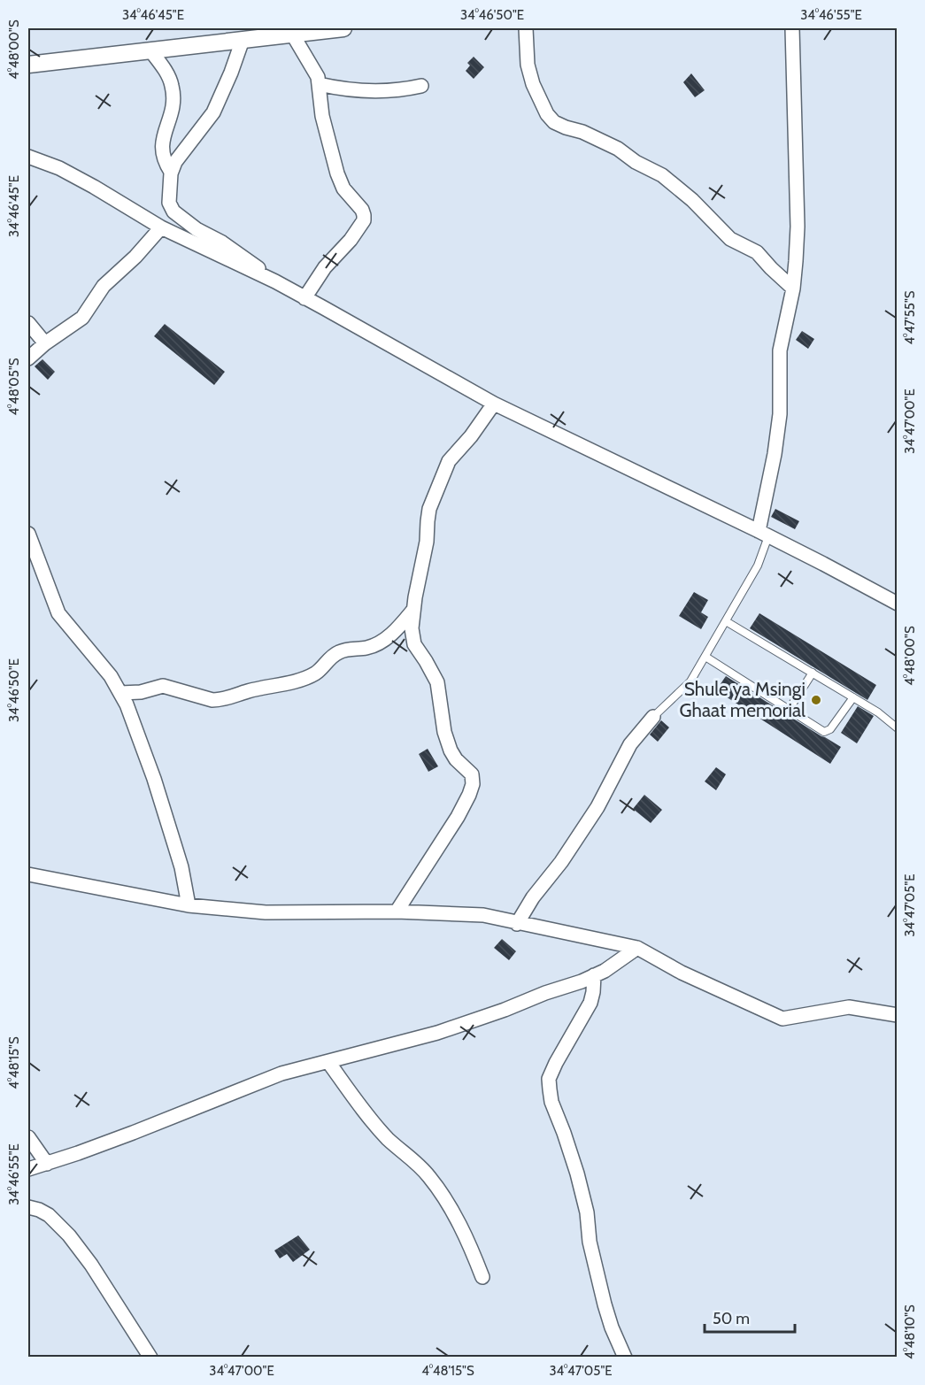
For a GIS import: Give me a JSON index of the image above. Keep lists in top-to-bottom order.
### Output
{
  "places": ["Shule ya Msingi Ghaat memorial"],
  "scale_bar": "50 m",
  "coordinates": [
    "34°46'45\"E",
    "34°46'50\"E",
    "34°46'55\"E",
    "4°48'00\"S",
    "4°47'55\"S",
    "4°48'05\"S",
    "34°47'00\"E",
    "34°47'05\"E",
    "4°48'15\"S",
    "4°48'10\"S"
  ]
}
